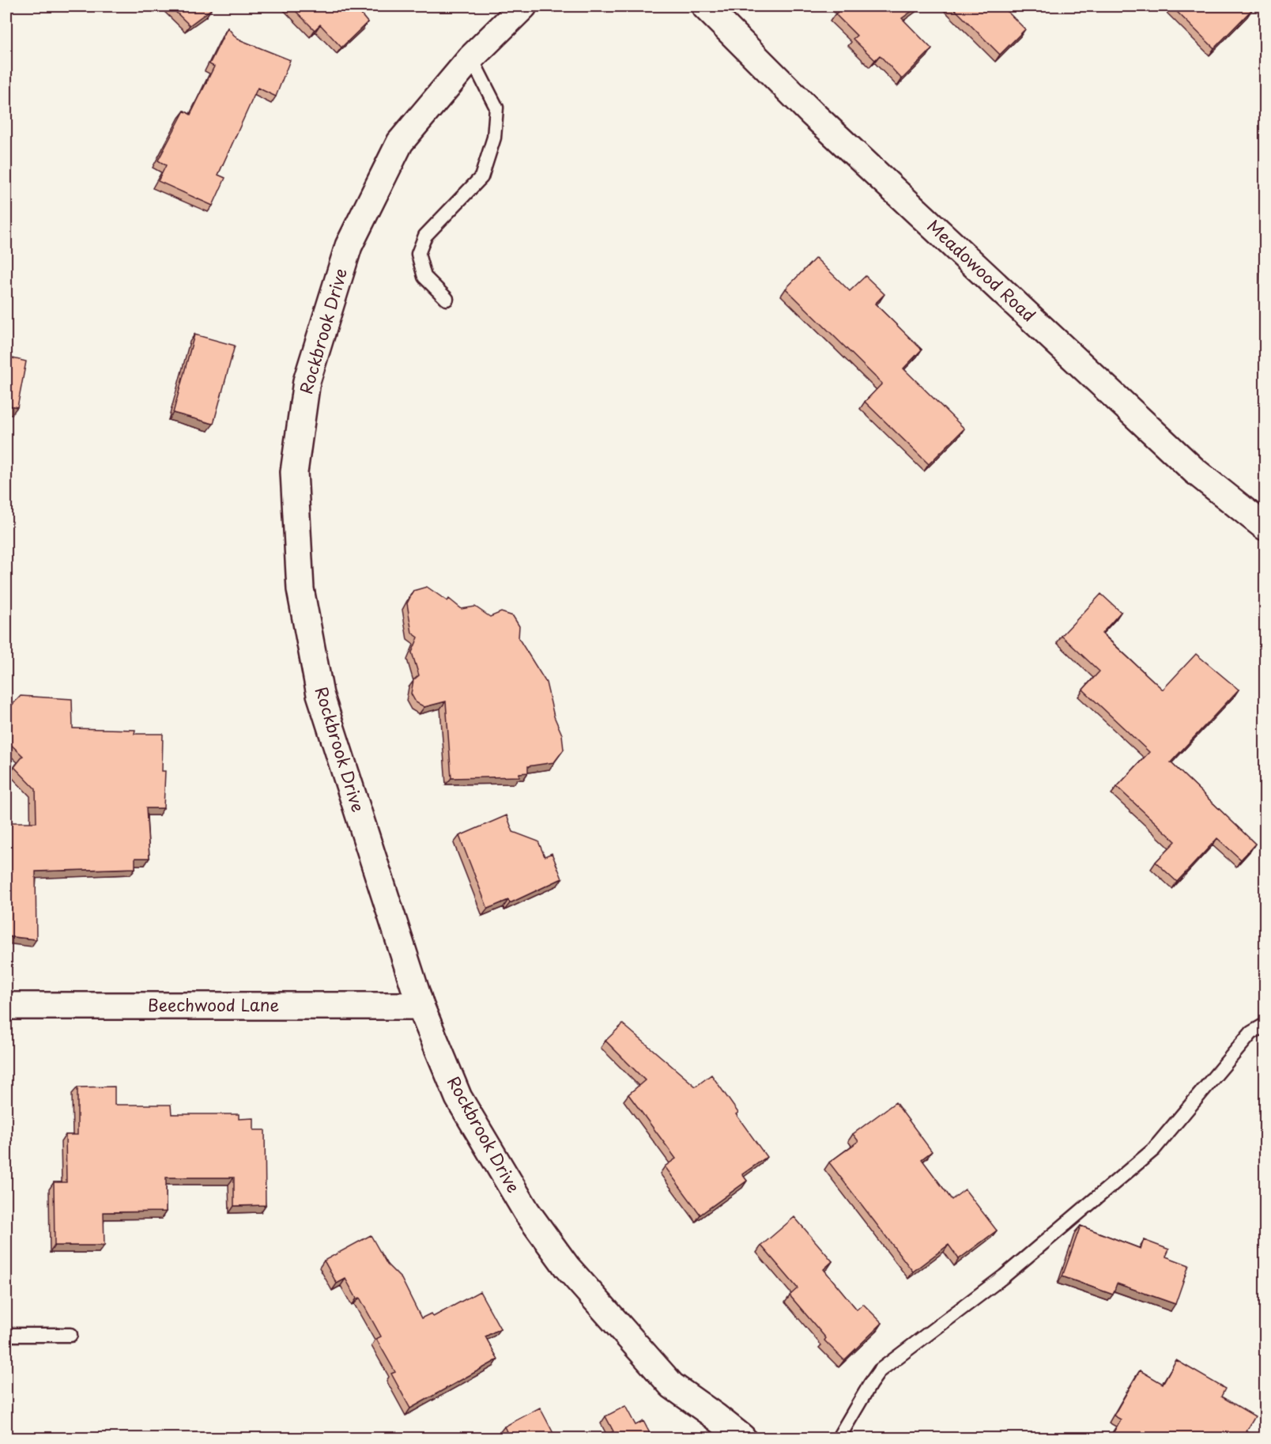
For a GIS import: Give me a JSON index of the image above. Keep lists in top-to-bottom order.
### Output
{
  "streets": {
    "street": ["Meadowood Road", "Rockbrook Drive", "Beechwood Lane"]
  },
  "crossings": [
    ["Rockbrook Drive", "Beechwood Lane"]
  ]
}
